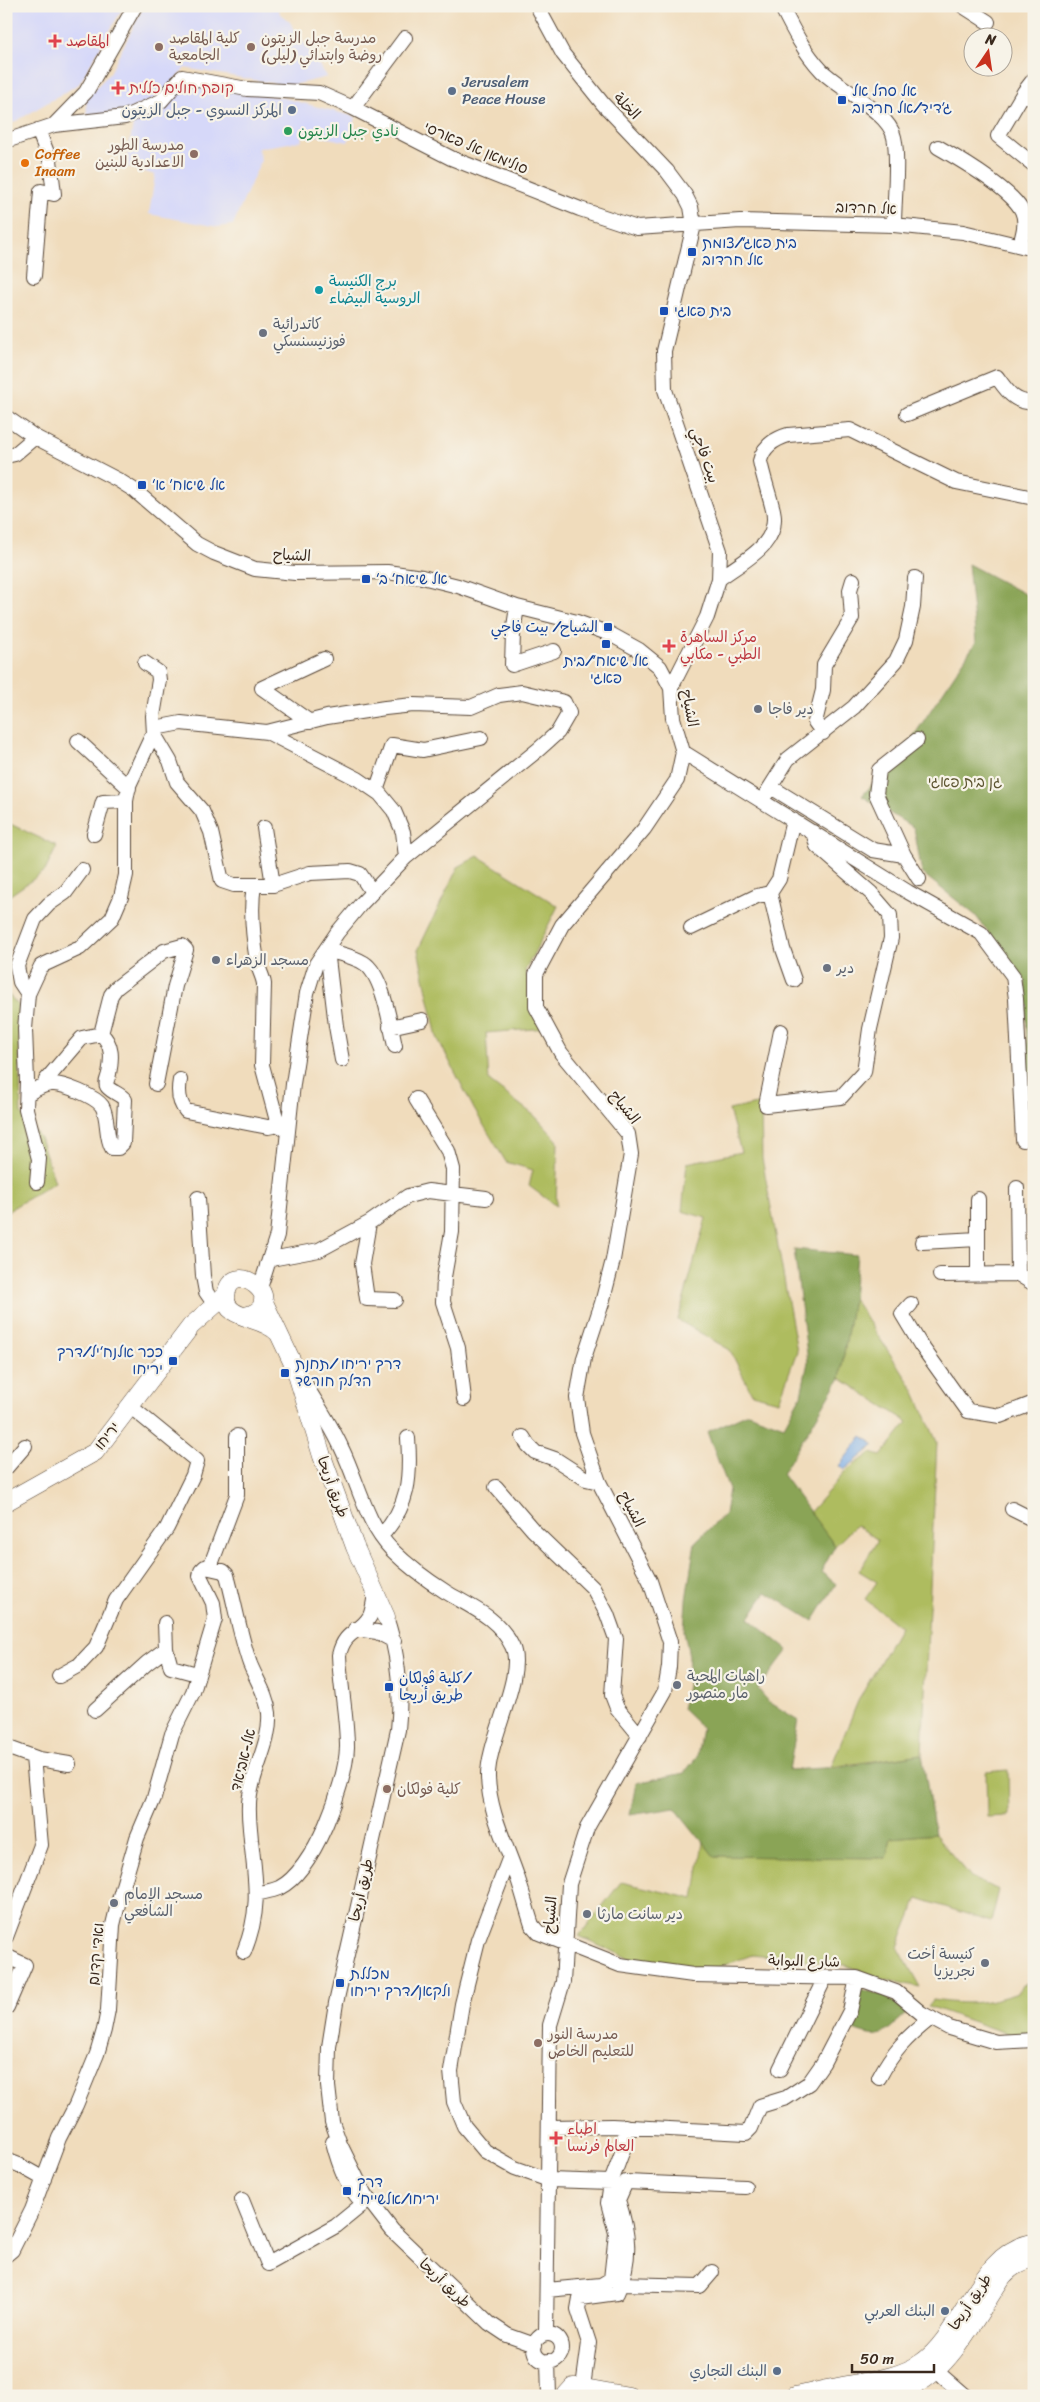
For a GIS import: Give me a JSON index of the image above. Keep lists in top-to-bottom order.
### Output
{
  "streets": {
    "main road": ["יריחו", "طريق أريحا"],
    "street": [
      "الخلة",
      "סולימאן אל פארסי",
      "אל חרדוב",
      "بيت فاجي",
      "الشياح",
      "אל-אביאד",
      "ואדי קדום",
      "شارع البوابة"
    ]
  },
  "crossings": [
    ["الخلة", "סולימאן אל פארסי"],
    ["الخلة", "אל חרדוב"],
    ["الخلة", "بيت فاجي"],
    ["סולימאן אל פארסי", "אל חרדוב"],
    ["סולימאן אל פארסי", "بيت فاجي"],
    ["אל חרדוב", "بيت فاجي"],
    ["بيت فاجي", "الشياح"],
    ["الشياح", "طريق أريحا"],
    ["الشياح", "شارع البوابة"],
    ["طريق أريحا", "شارع البوابة"],
    ["אל-אביאד", "ואדי קדום"]
  ],
  "parks": ["גן בית פאגי"],
  "places": {
    "health": [
      "المقاصد",
      "קופת חולים כללית",
      "مركز الساهرة الطبي - مكابي",
      "اطباء العالم فرنسا"
    ],
    "other": [
      "كلية المقاصد الجامعية",
      "مدرسة جبل الزيتون (ليلى) روضة وابتدائي",
      "Jerusalem Peace House",
      "المركز النسوي - جبل الزيتون",
      "نادي جبل الزيتون",
      "مدرسة الطور الاعدادية للبنين",
      "Coffee Inaam",
      "برج الكنيسة الروسية البيضاء",
      "كاتدرائية فوزنيسنسكي",
      "دير فاجا",
      "مسجد الزهراء",
      "دير",
      "راهبات المحبة مار منصور",
      "كلية فولكان",
      "مسجد الإمام الشافعي",
      "دير سانت مارثا",
      "كنيسة أخت نجريزيا",
      "مدرسة النور للتعليم الخاص",
      "البنك العربي",
      "البنك التجاري"
    ],
    "transit": [
      "אל סהל אל ג׳דיד/אל חרדוב",
      "בית פאג׳/צומת אל חרדוב",
      "בית פאגי",
      "אל שיאח׳ א׳",
      "אל שיאח׳ ב׳",
      "الشياح/ بيت فاجي",
      "אל שיאח׳/בית פאגי",
      "ככר אלנח׳יל/דרך יריחו",
      "דרך יריחו /תחנת הדלק חורשד",
      "كلية ڤولكان/ طريق أريحا",
      "מכללת ולקאן/דרך יריחו",
      "דרך יריחו/אלשייח׳"
    ]
  },
  "scale_bar": "50 m",
  "north": "top"
}
